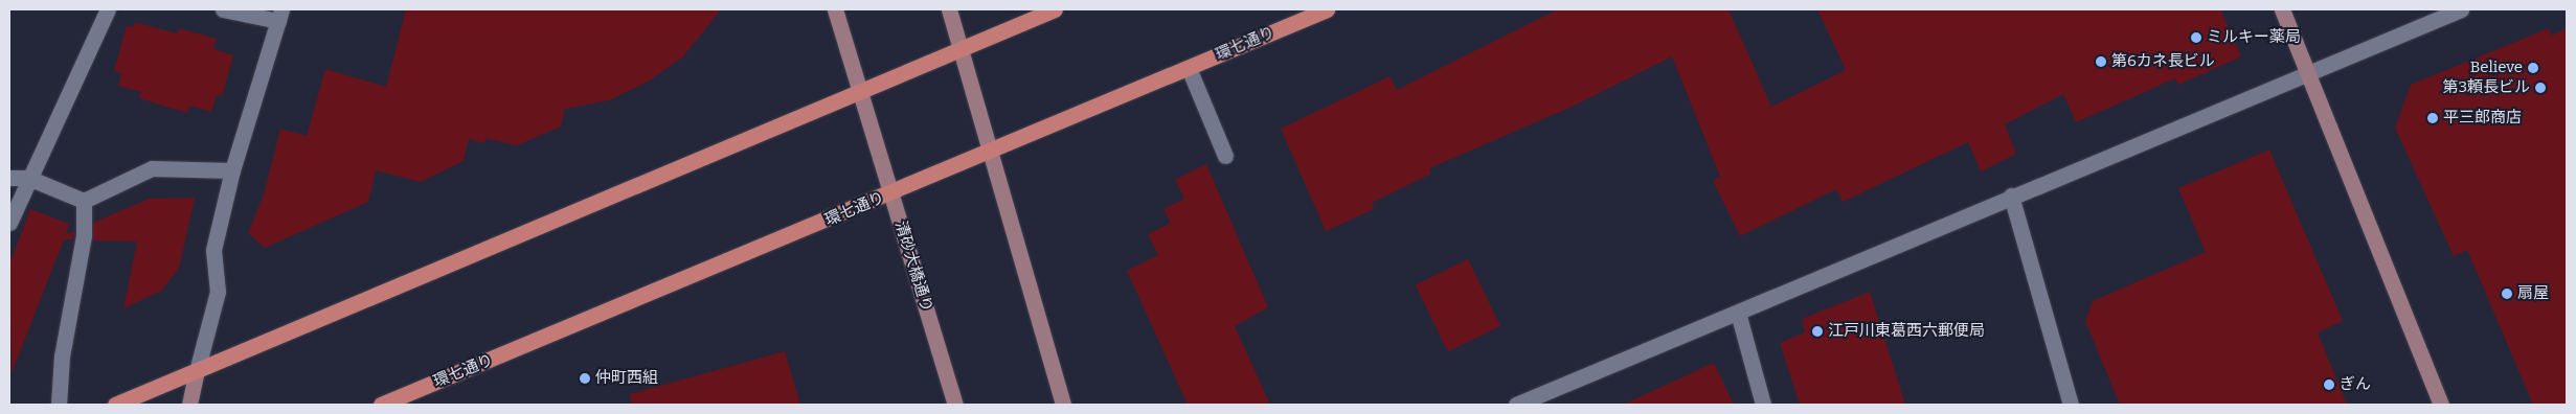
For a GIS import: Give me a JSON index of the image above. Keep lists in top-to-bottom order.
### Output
{
  "streets": {
    "main road": ["環七通り", "清砂大橋通り"]
  },
  "crossings": [
    ["環七通り", "清砂大橋通り"]
  ],
  "places": [
    "ミルキー薬局",
    "第6カネ長ビル",
    "Believe",
    "第3頼長ビル",
    "平三郎商店",
    "扇屋",
    "江戸川東葛西六郵便局",
    "仲町西組",
    "ぎん"
  ]
}
